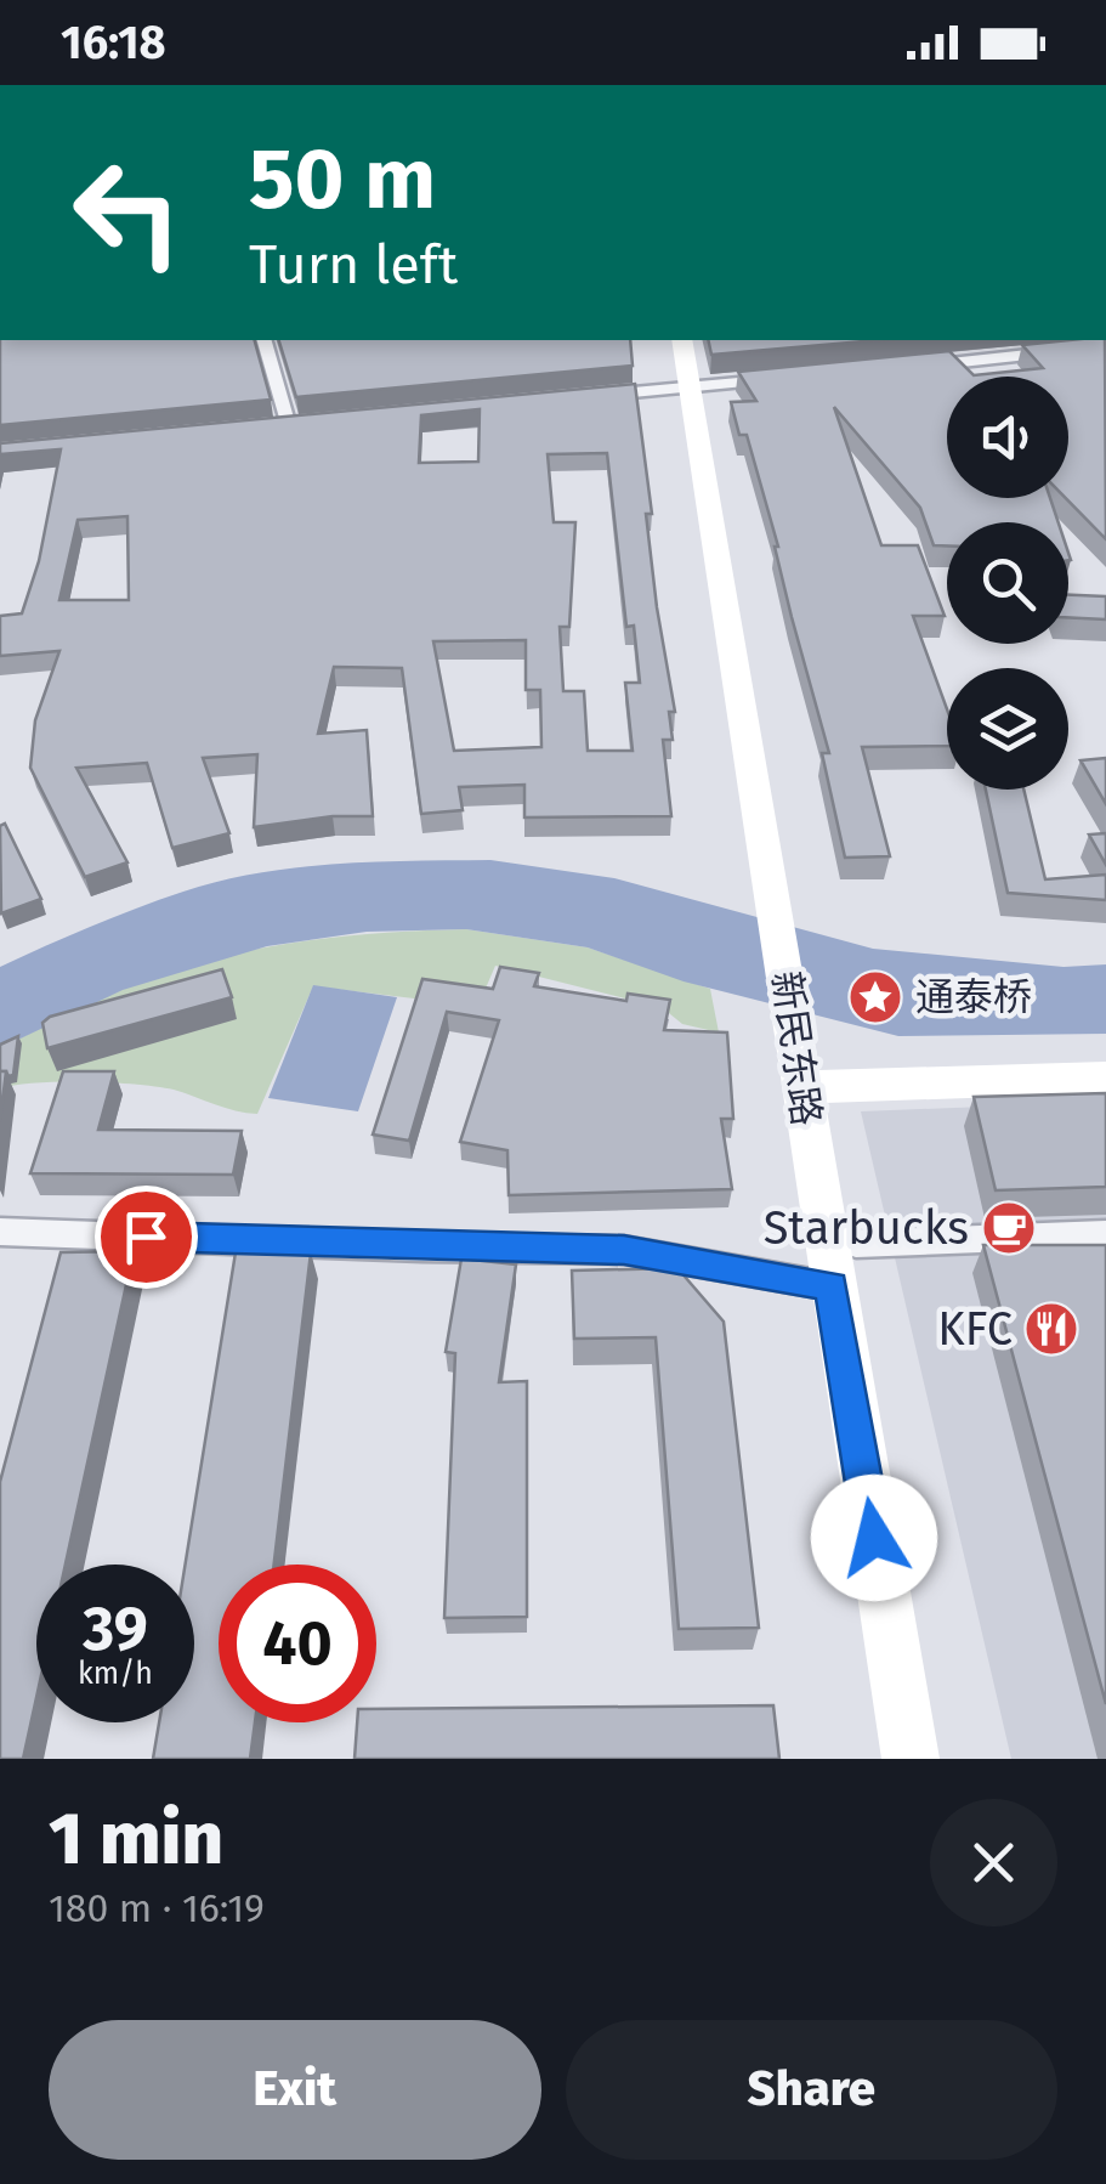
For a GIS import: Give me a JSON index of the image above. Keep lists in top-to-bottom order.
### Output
{
  "streets": {
    "street": ["新民东路"]
  },
  "places": {
    "place": ["通泰桥"],
    "cafe": ["Starbucks"],
    "restaurant": ["KFC"]
  },
  "page": {
    "status": "16:18",
    "turn": ["50 m", "Turn left"],
    "speed": "39 km/h",
    "limit": "40",
    "heading": ["1 min", "180 m · 16:19"],
    "buttons": ["Exit", "Share"]
  }
}
